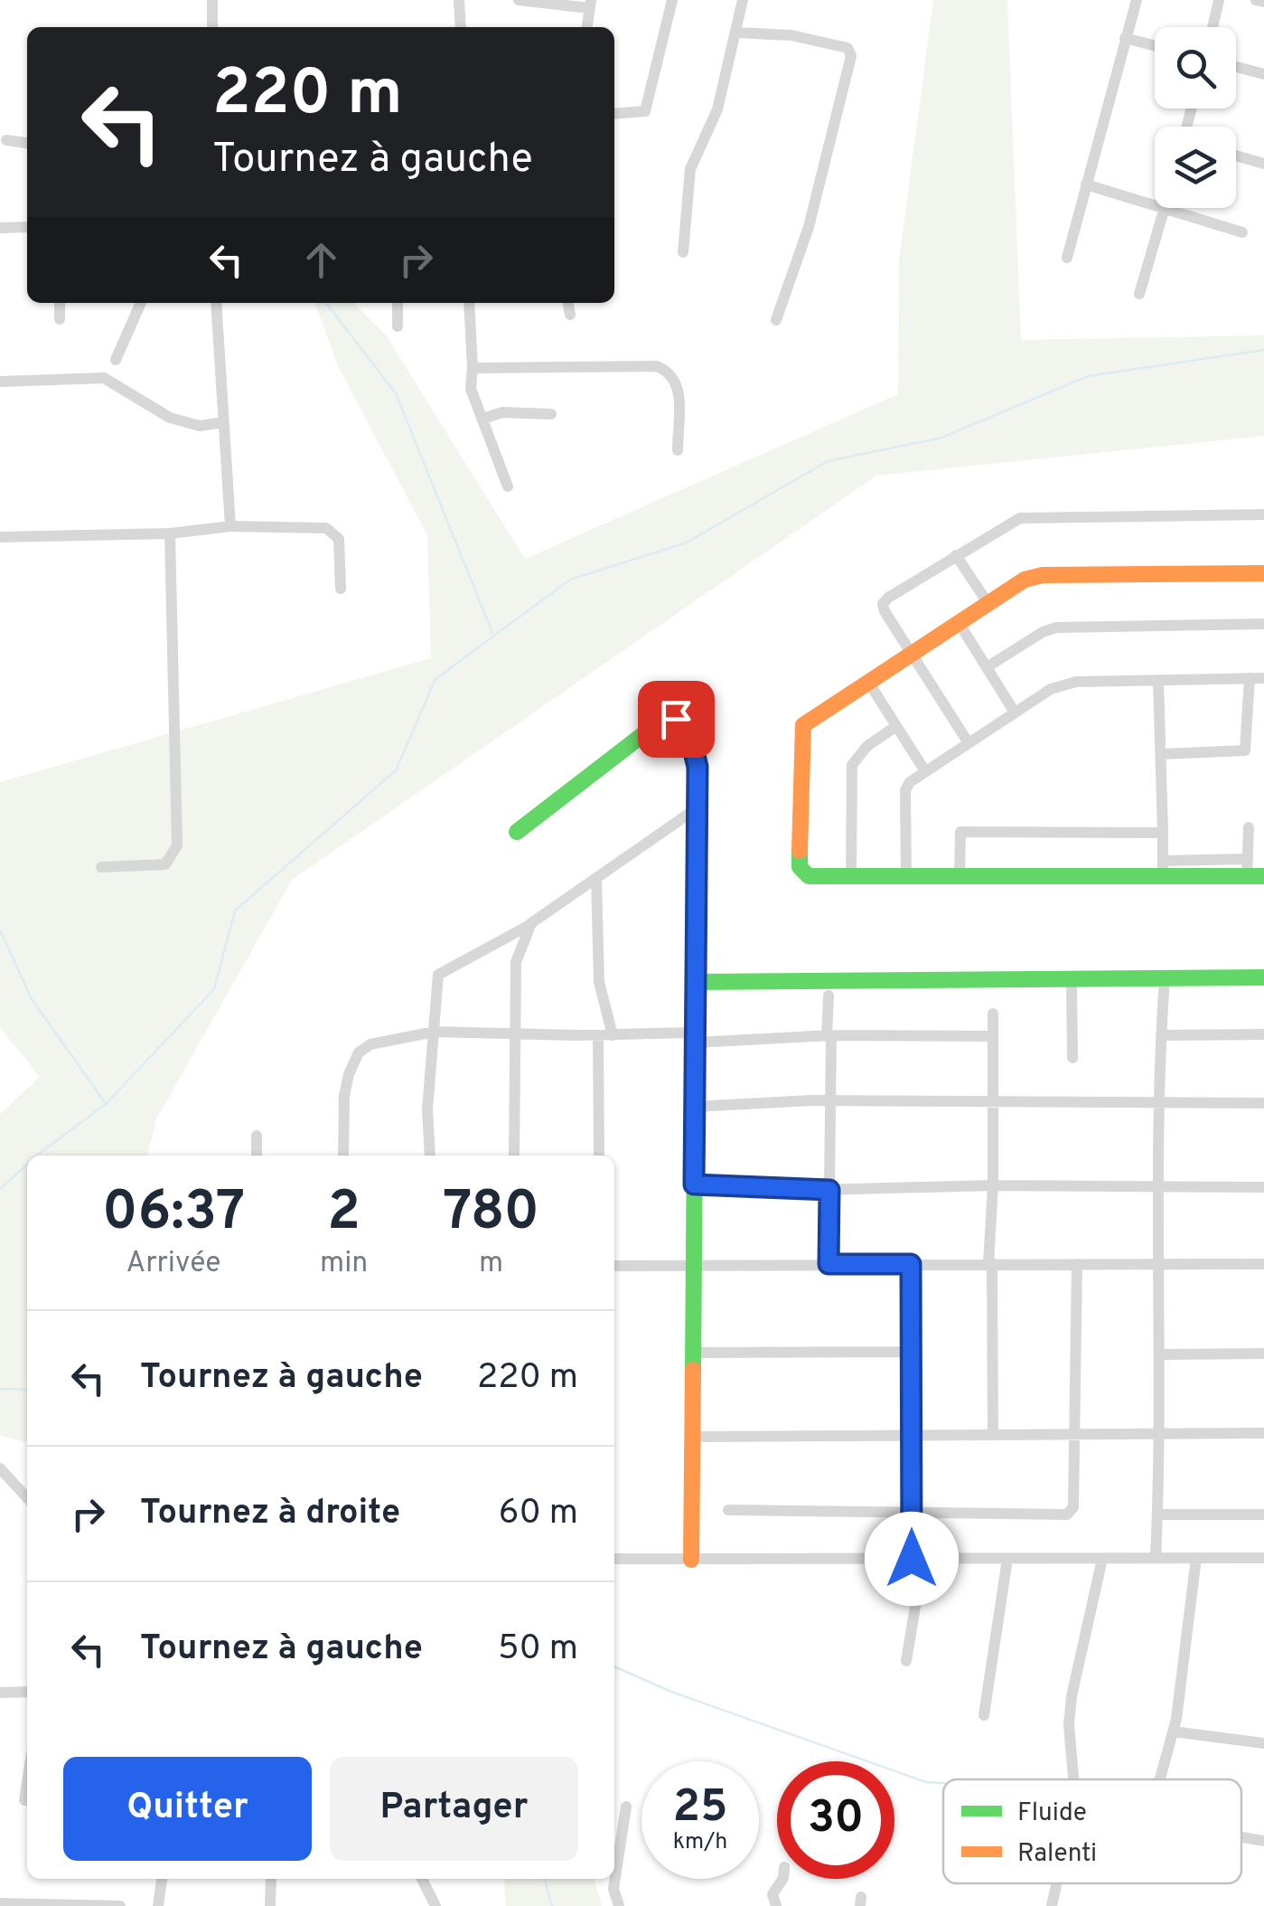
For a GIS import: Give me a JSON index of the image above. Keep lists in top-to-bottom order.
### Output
{
  "legend": ["Fluide", "Ralenti"],
  "page": {
    "turn": ["220 m", "Tournez à gauche"],
    "eta": [
      "06:37",
      "Arrivée",
      "2",
      "min",
      "780",
      "m"
    ],
    "list": [
      {
        "name": "Tournez à gauche",
        "value": "220 m"
      },
      {
        "name": "Tournez à droite",
        "value": "60 m"
      },
      {
        "name": "Tournez à gauche",
        "value": "50 m"
      }
    ],
    "buttons": ["Quitter", "Partager"],
    "speed": "25 km/h",
    "limit": "30"
  }
}
